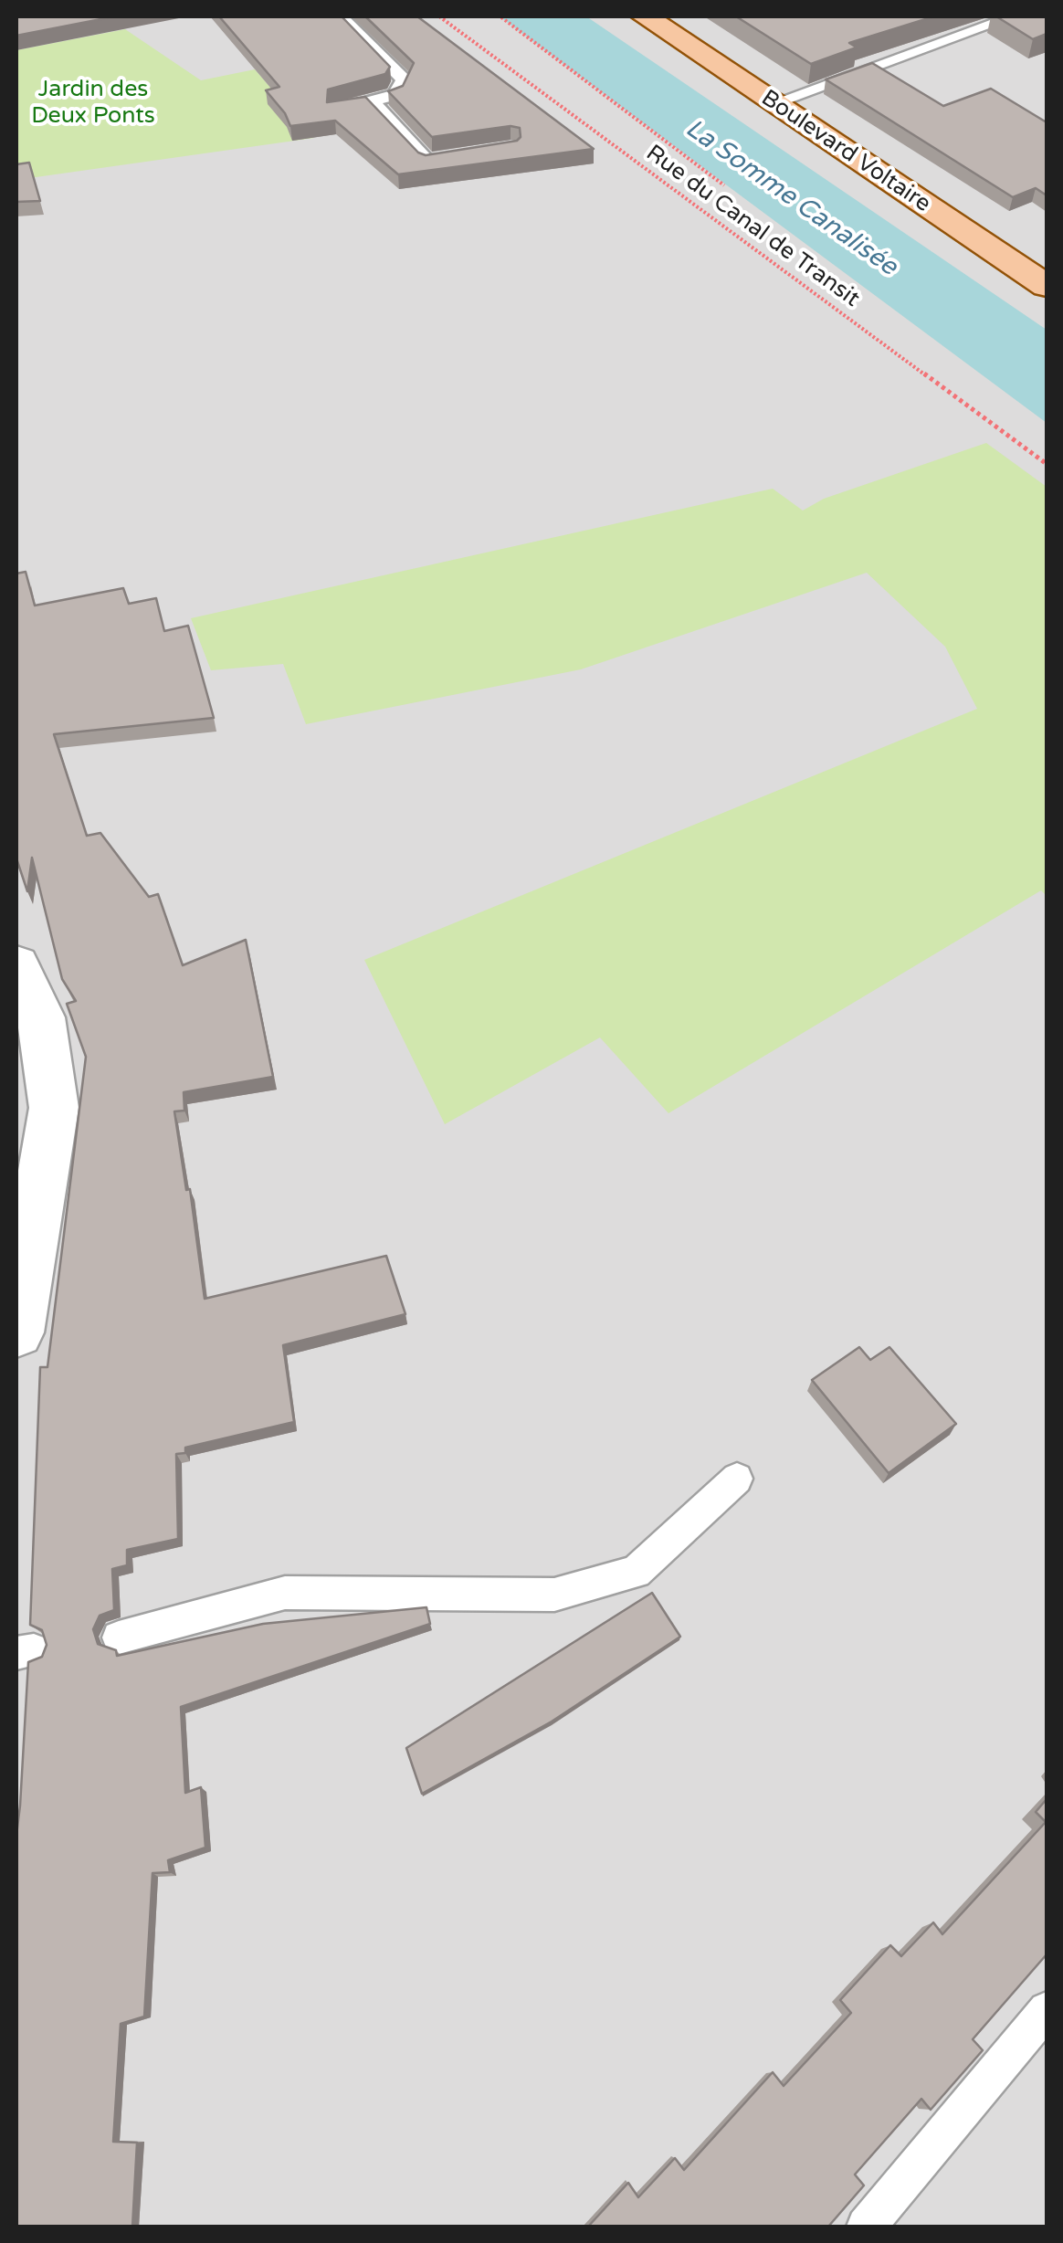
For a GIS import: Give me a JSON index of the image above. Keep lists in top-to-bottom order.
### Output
{
  "streets": {
    "main road": ["Boulevard Voltaire"],
    "path": ["Rue du Canal de Transit"]
  },
  "water": ["La Somme Canalisée"],
  "parks": ["Jardin des Deux Ponts"]
}
